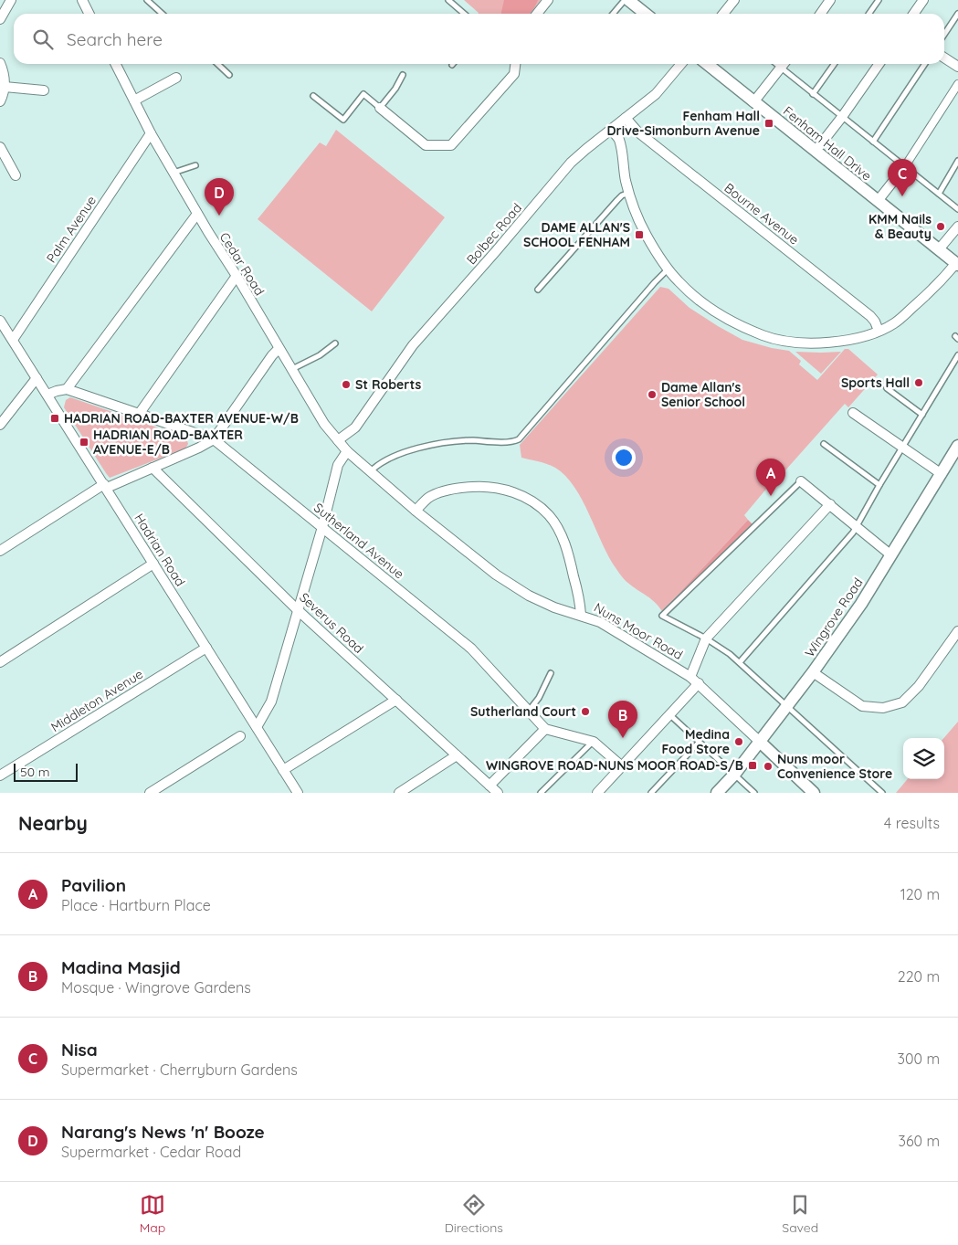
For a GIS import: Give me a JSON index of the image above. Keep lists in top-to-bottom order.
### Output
{
  "streets": {
    "street": [
      "Fenham Hall Drive",
      "Bourne Avenue",
      "Palm Avenue",
      "Bolbec Road",
      "Cedar Road",
      "Sutherland Avenue",
      "Hadrian Road",
      "Wingrove Road",
      "Severus Road",
      "Nuns Moor Road",
      "Middleton Avenue"
    ]
  },
  "crossings": [
    ["Bourne Avenue", "Bolbec Road"],
    ["Palm Avenue", "Cedar Road"],
    ["Palm Avenue", "Hadrian Road"],
    ["Bolbec Road", "Cedar Road"],
    ["Cedar Road", "Nuns Moor Road"],
    ["Hadrian Road", "Middleton Avenue"],
    ["Wingrove Road", "Nuns Moor Road"]
  ],
  "places": {
    "transit": [
      "Fenham Hall Drive-Simonburn Avenue",
      "DAME ALLAN'S SCHOOL FENHAM",
      "HADRIAN ROAD-BAXTER AVENUE-W/B",
      "HADRIAN ROAD-BAXTER AVENUE-E/B",
      "WINGROVE ROAD-NUNS MOOR ROAD-S/B"
    ],
    "other": [
      "KMM Nails & Beauty",
      "Sports Hall",
      "St Roberts",
      "Dame Allan's Senior School",
      "Sutherland Court",
      "Medina Food Store",
      "Nuns moor Convenience Store"
    ]
  },
  "scale_bar": "50 m",
  "page": {
    "search": "Search here",
    "pins": [
      "C",
      "D",
      "A",
      "B"
    ],
    "scale": "50 m",
    "heading": ["Nearby", "4 results"],
    "list": [
      {
        "mark": "A",
        "name": "Pavilion",
        "note": "Place · Hartburn Place",
        "value": "120 m"
      },
      {
        "mark": "B",
        "name": "Madina Masjid",
        "note": "Mosque · Wingrove Gardens",
        "value": "220 m"
      },
      {
        "mark": "C",
        "name": "Nisa",
        "note": "Supermarket · Cherryburn Gardens",
        "value": "300 m"
      },
      {
        "mark": "D",
        "name": "Narang's News 'n' Booze",
        "note": "Supermarket · Cedar Road",
        "value": "360 m"
      }
    ],
    "nav": ["Map", "Directions", "Saved"]
  }
}
